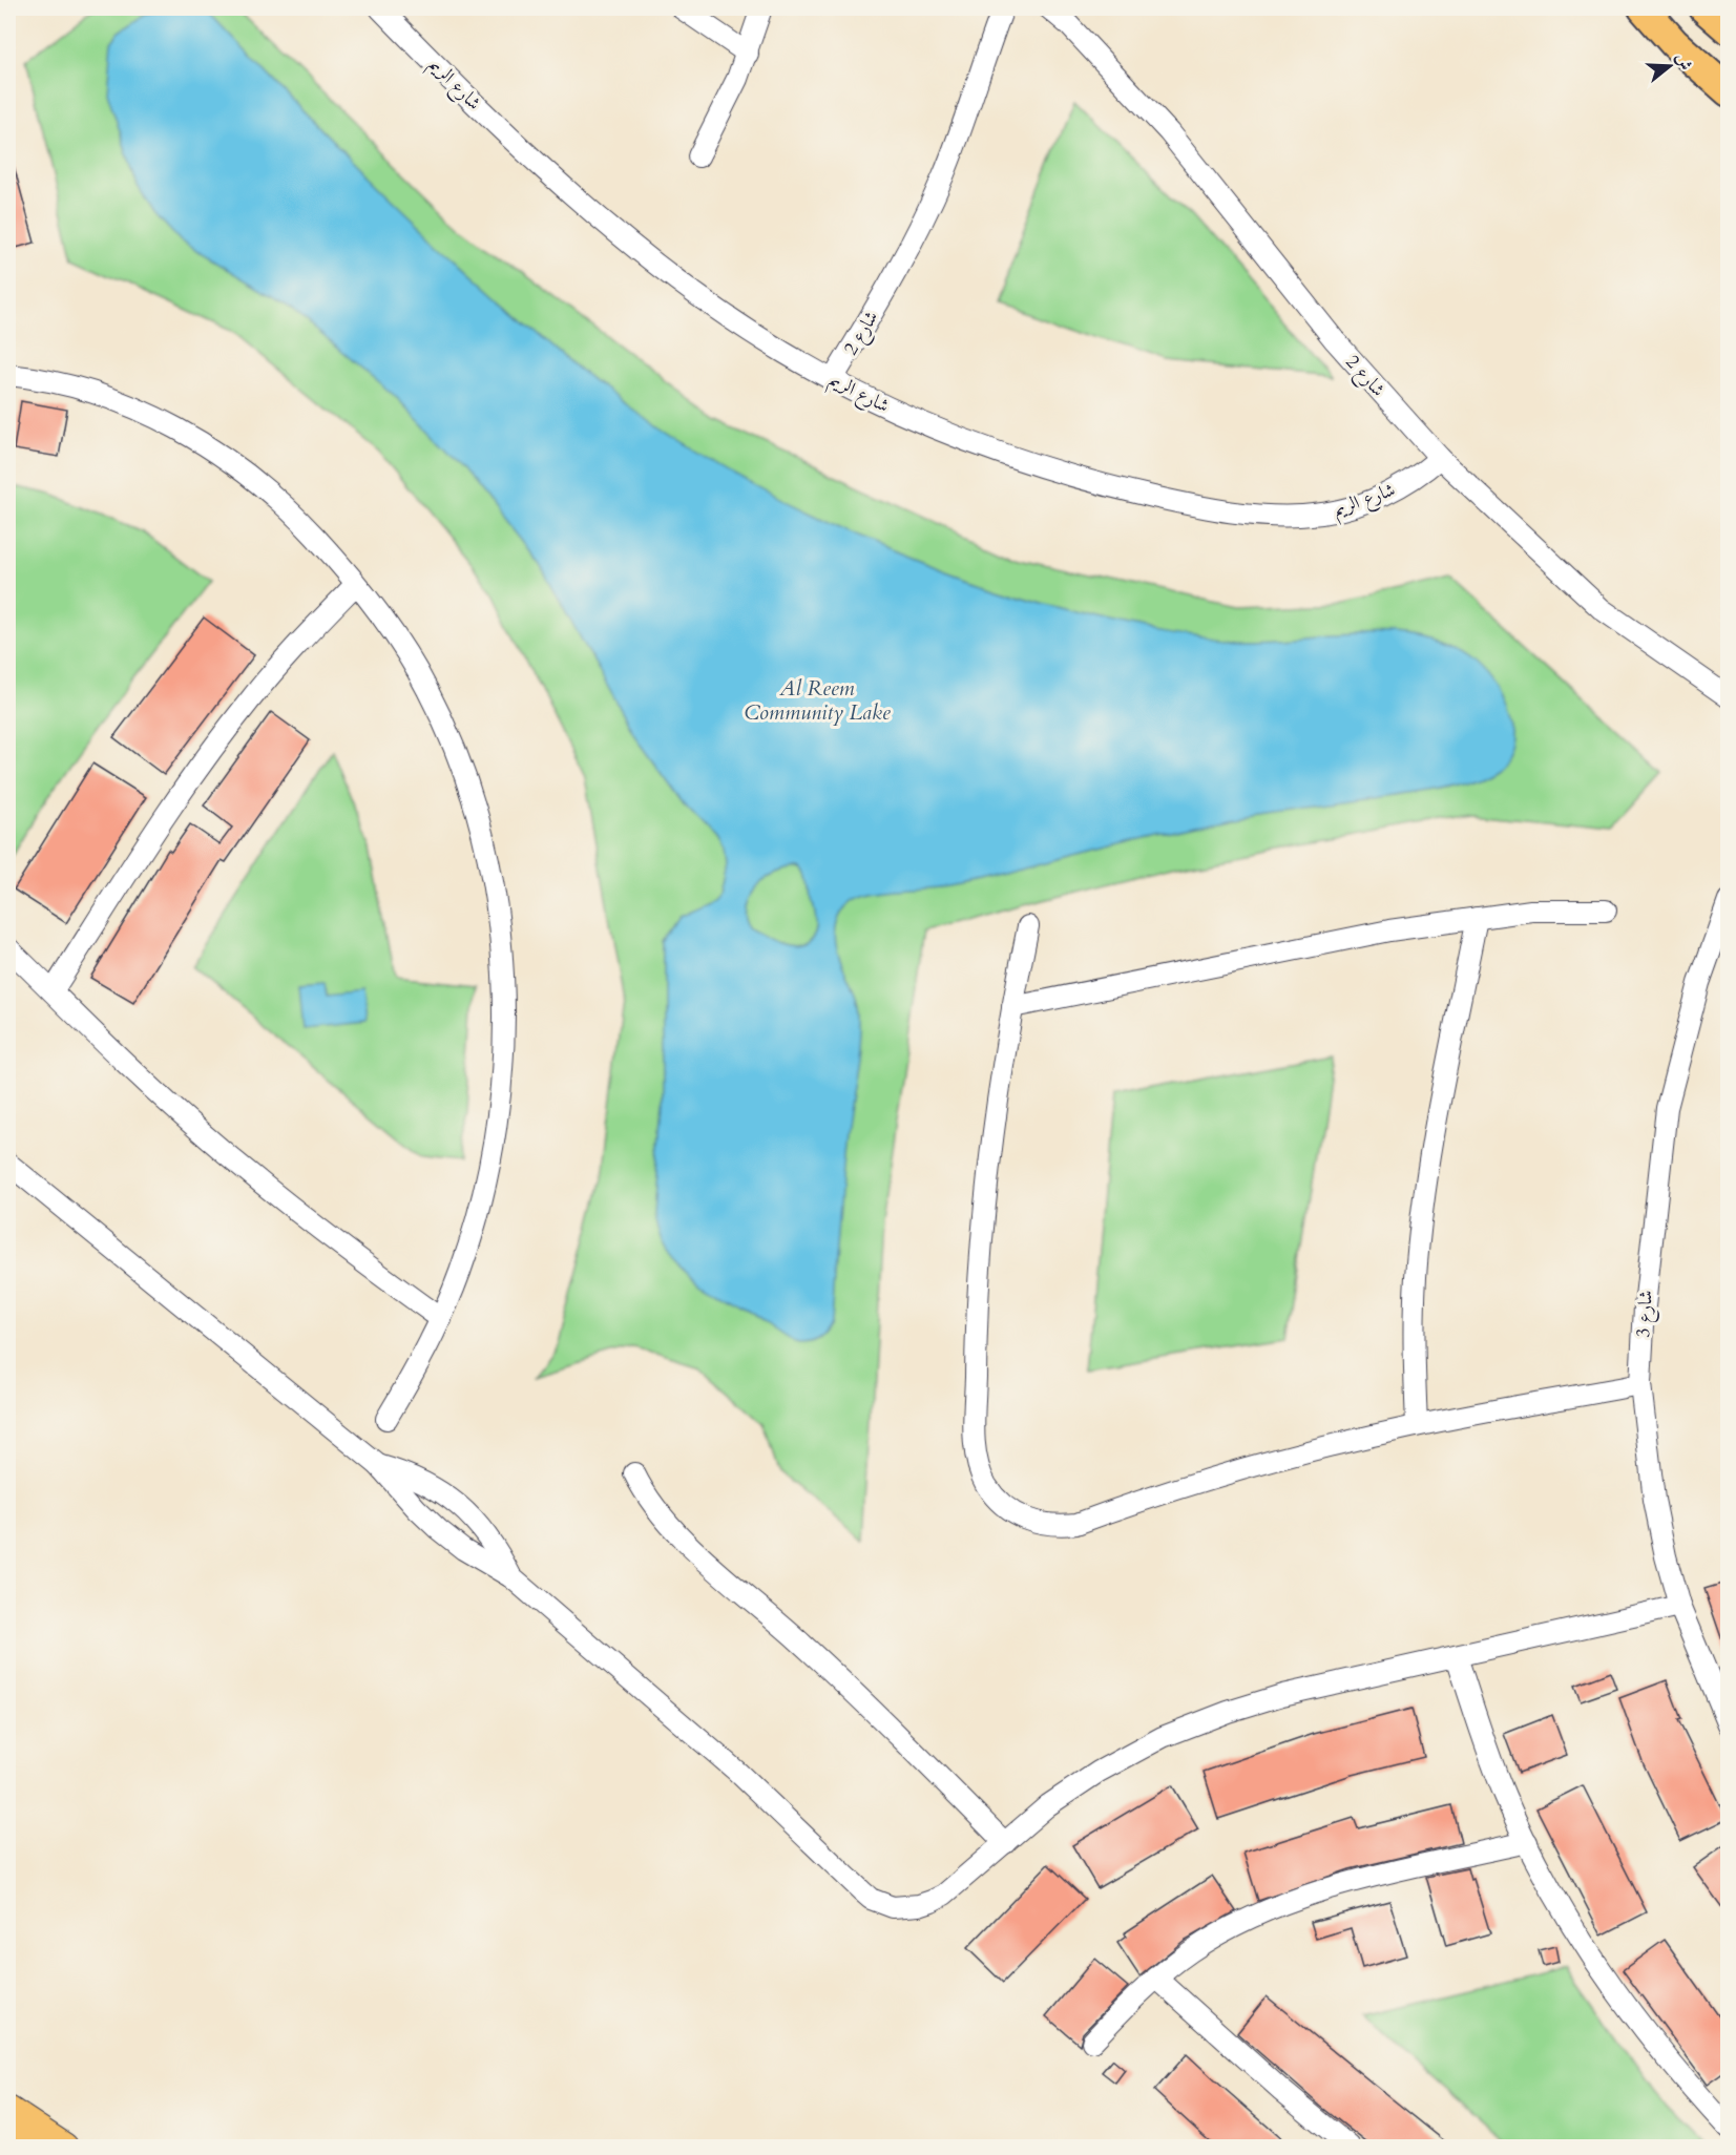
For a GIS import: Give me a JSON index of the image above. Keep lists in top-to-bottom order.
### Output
{
  "streets": {
    "street": ["شارع الريم", "شارع 2", "شارع 3"]
  },
  "crossings": [
    ["شارع الريم", "شارع 2"]
  ],
  "water": ["Al Reem Community Lake"],
  "north": "right"
}
